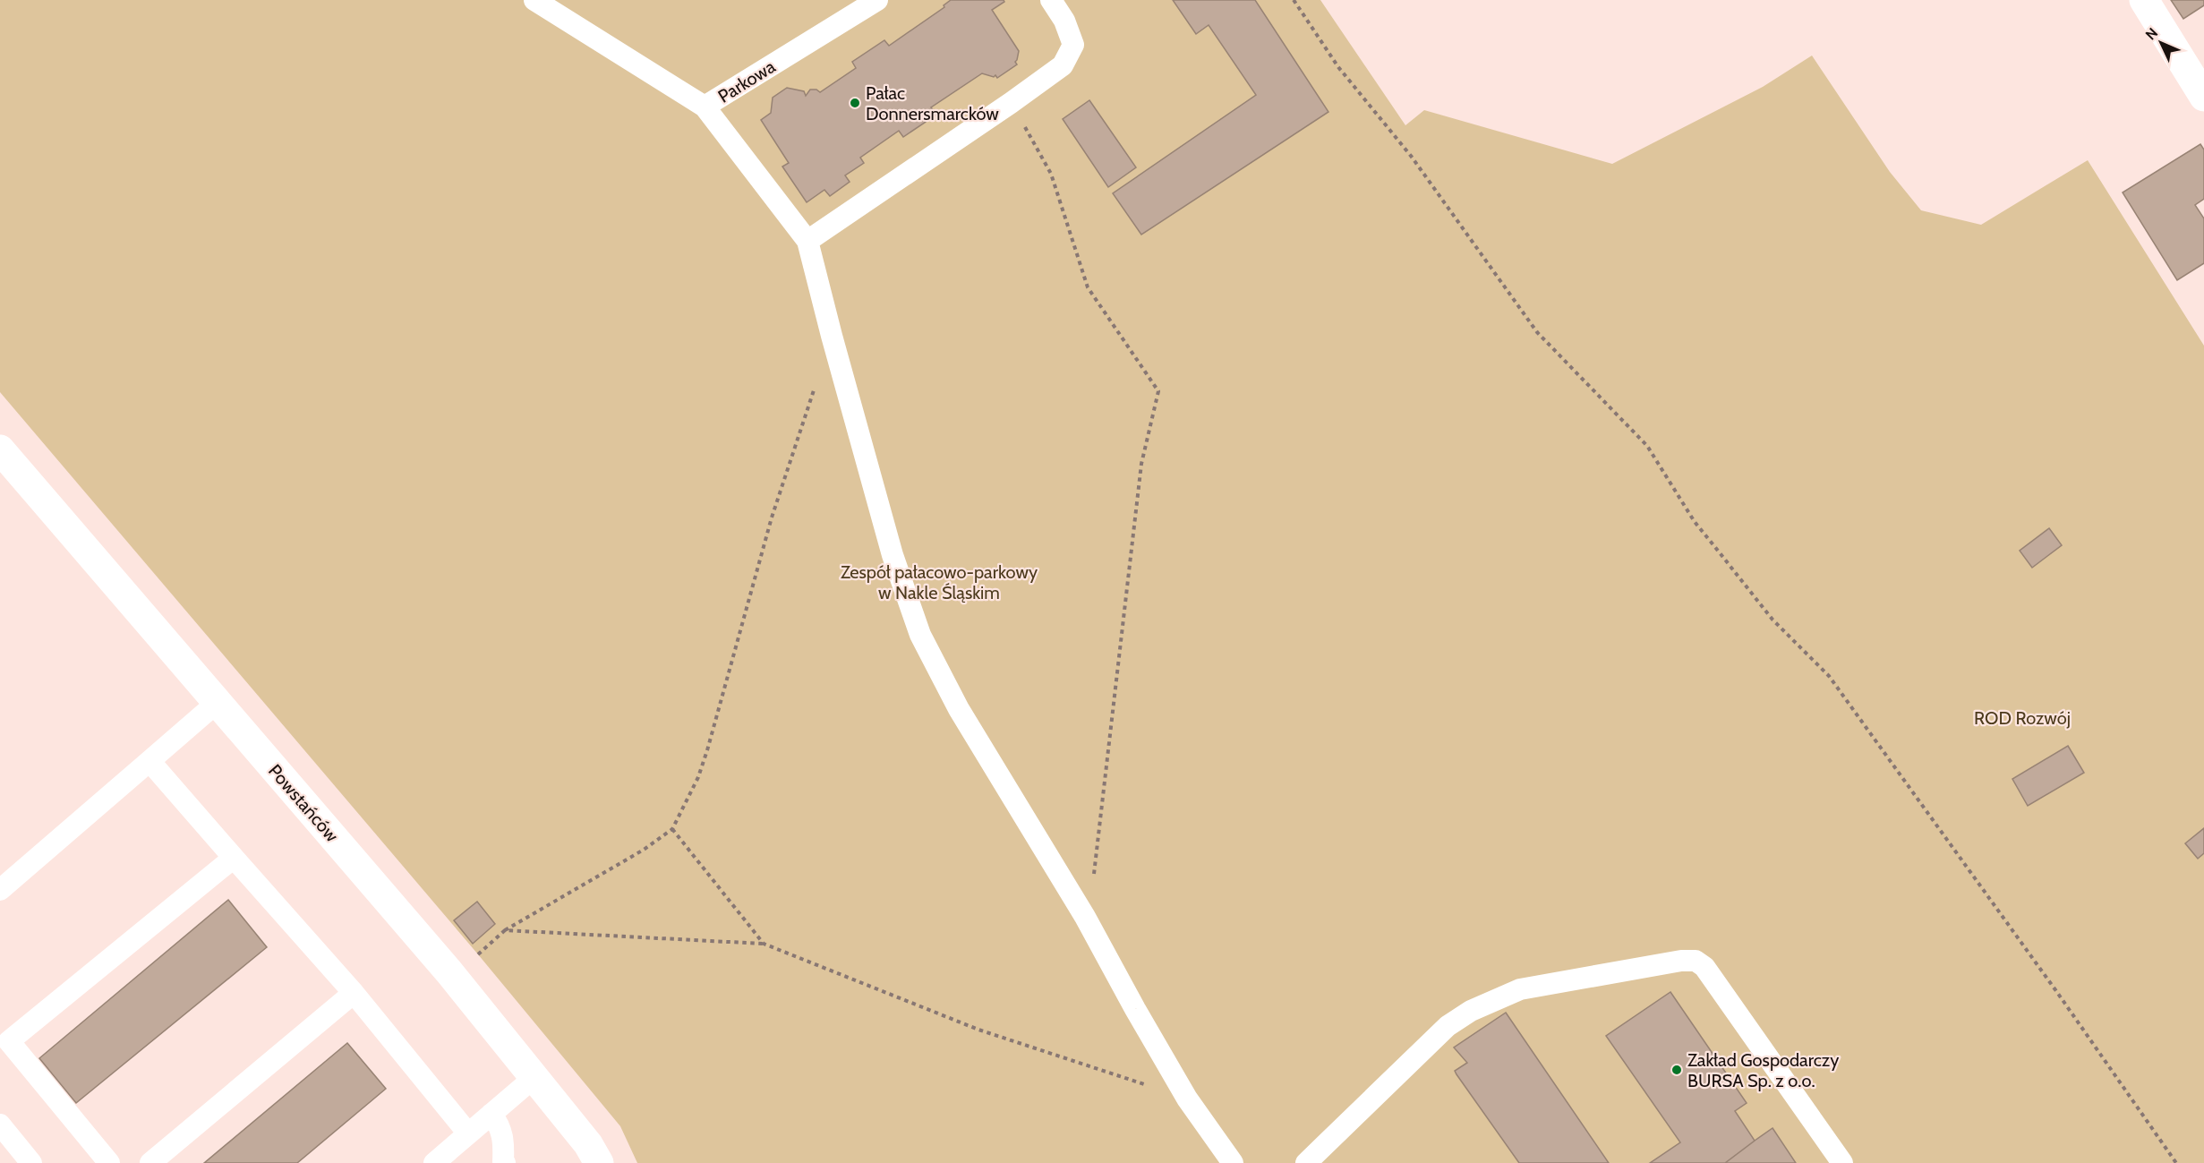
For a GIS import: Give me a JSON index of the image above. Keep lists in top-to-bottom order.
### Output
{
  "streets": {
    "street": ["Powstańców"],
    "lane": ["Parkowa"]
  },
  "parks": ["Zespół pałacowo-parkowy w Nakle Śląskim", "ROD Rozwój"],
  "places": ["Pałac Donnersmarcków", "Zakład Gospodarczy BURSA Sp. z o.o."],
  "north": "top left"
}
